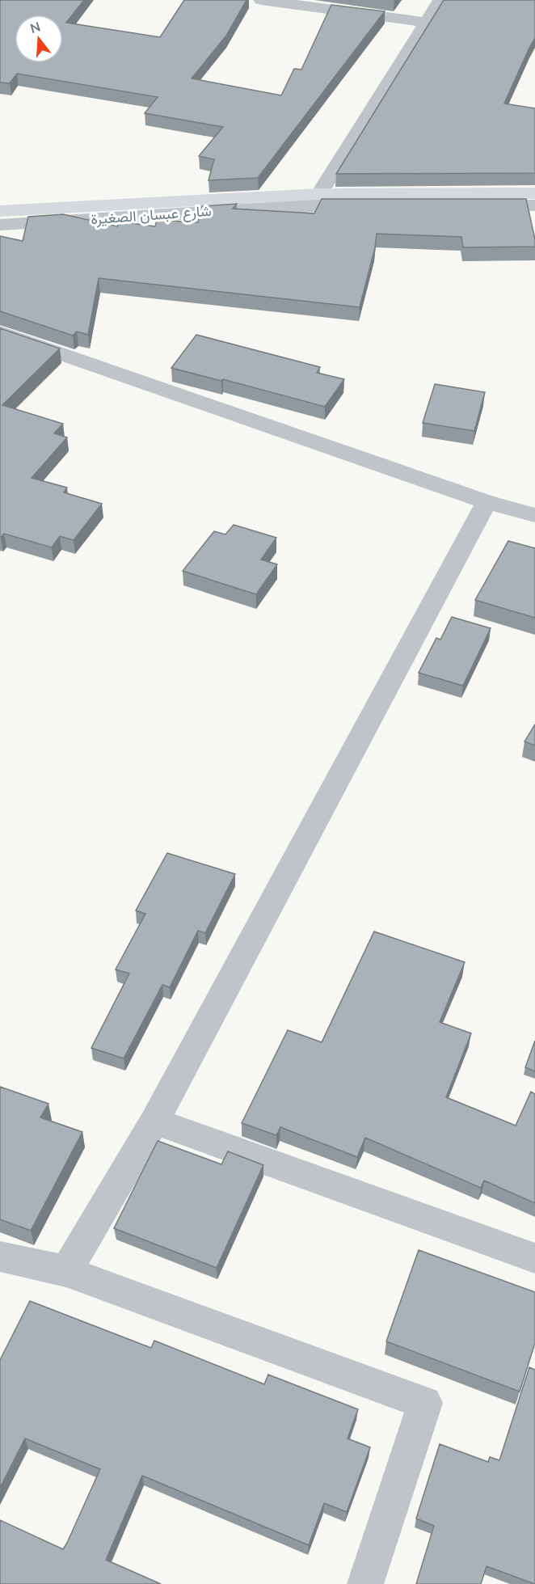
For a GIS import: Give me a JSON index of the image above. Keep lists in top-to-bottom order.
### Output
{
  "streets": {
    "main road": ["شارع عبسان الصغيرة"]
  },
  "north": "top"
}
